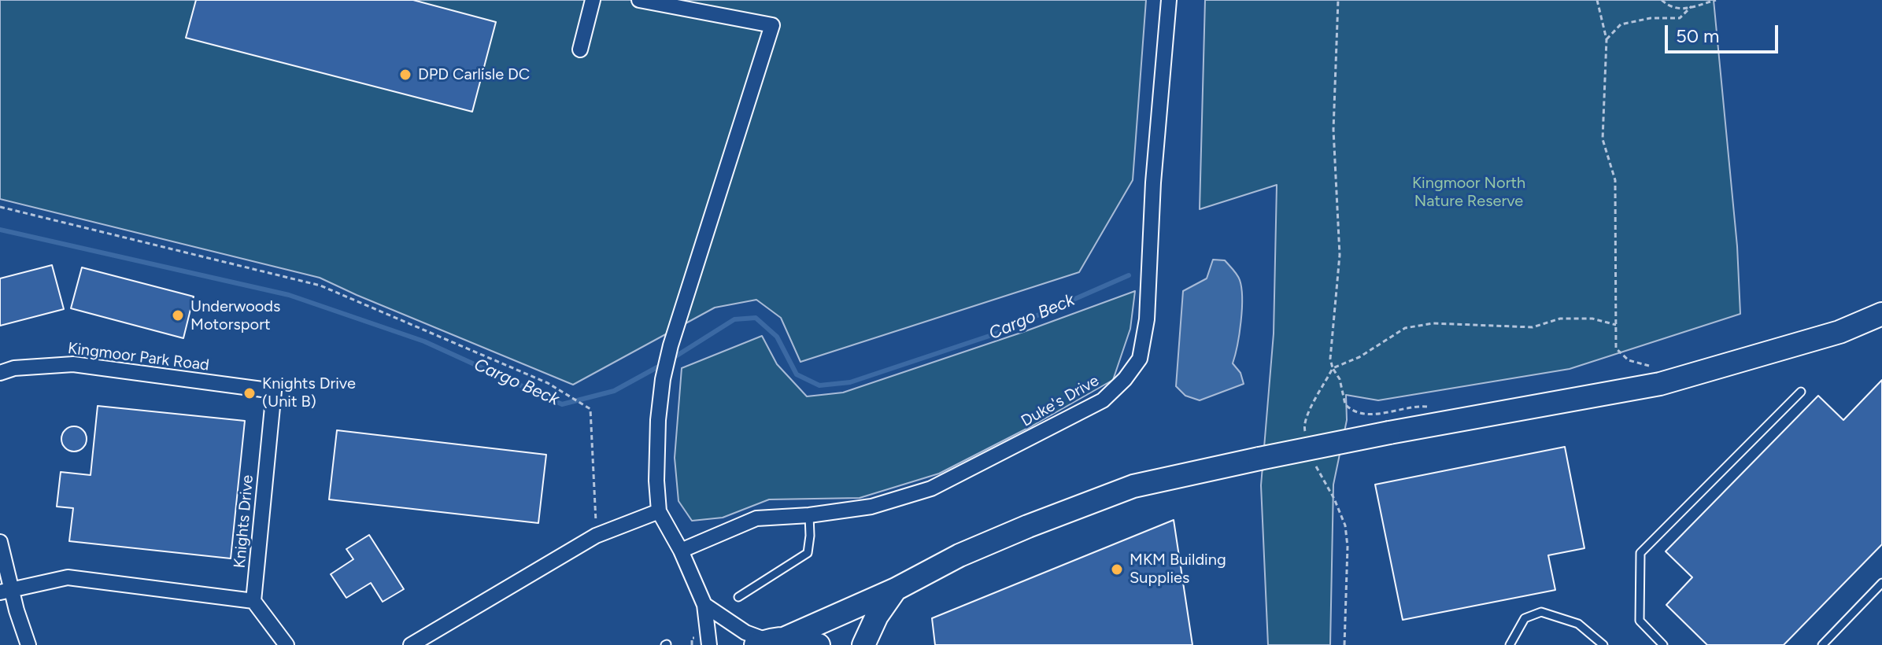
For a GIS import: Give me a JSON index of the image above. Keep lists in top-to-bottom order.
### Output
{
  "streets": {
    "street": ["Kingmoor Park Road", "Duke's Drive", "Knights Drive"]
  },
  "crossings": [
    ["Kingmoor Park Road", "Knights Drive"]
  ],
  "water": ["Cargo Beck"],
  "parks": ["Kingmoor North Nature Reserve"],
  "places": [
    "DPD Carlisle DC",
    "Underwoods Motorsport",
    "Knights Drive (Unit B)",
    "MKM Building Supplies"
  ],
  "scale_bar": "50 m"
}
